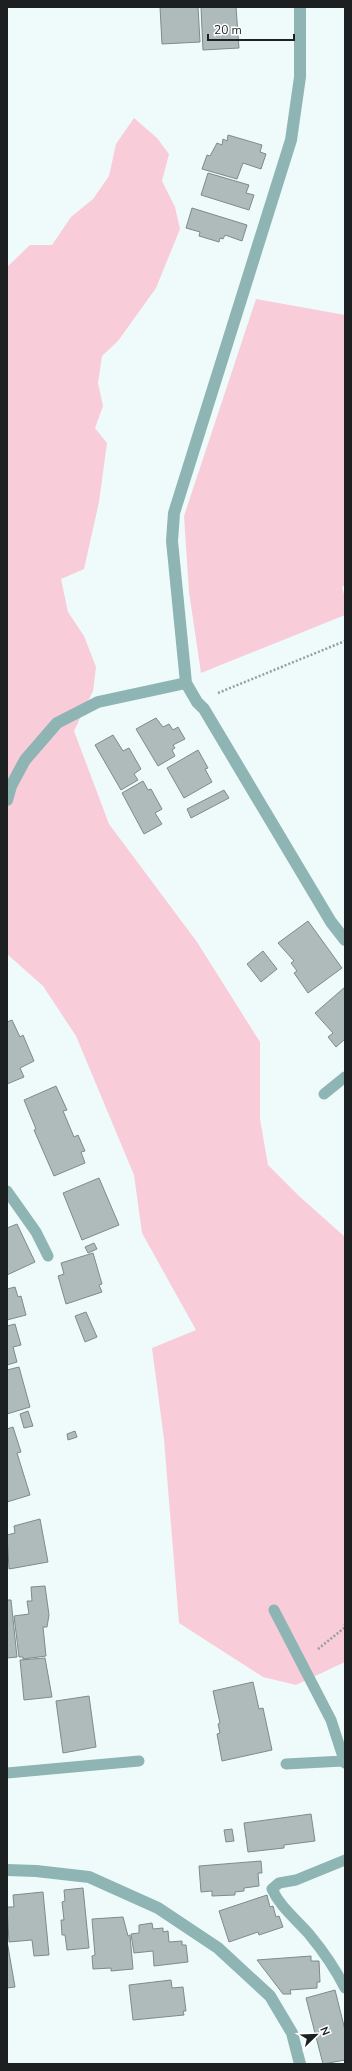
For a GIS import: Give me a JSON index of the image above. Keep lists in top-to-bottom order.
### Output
{
  "scale_bar": "20 m",
  "north": "top right"
}
